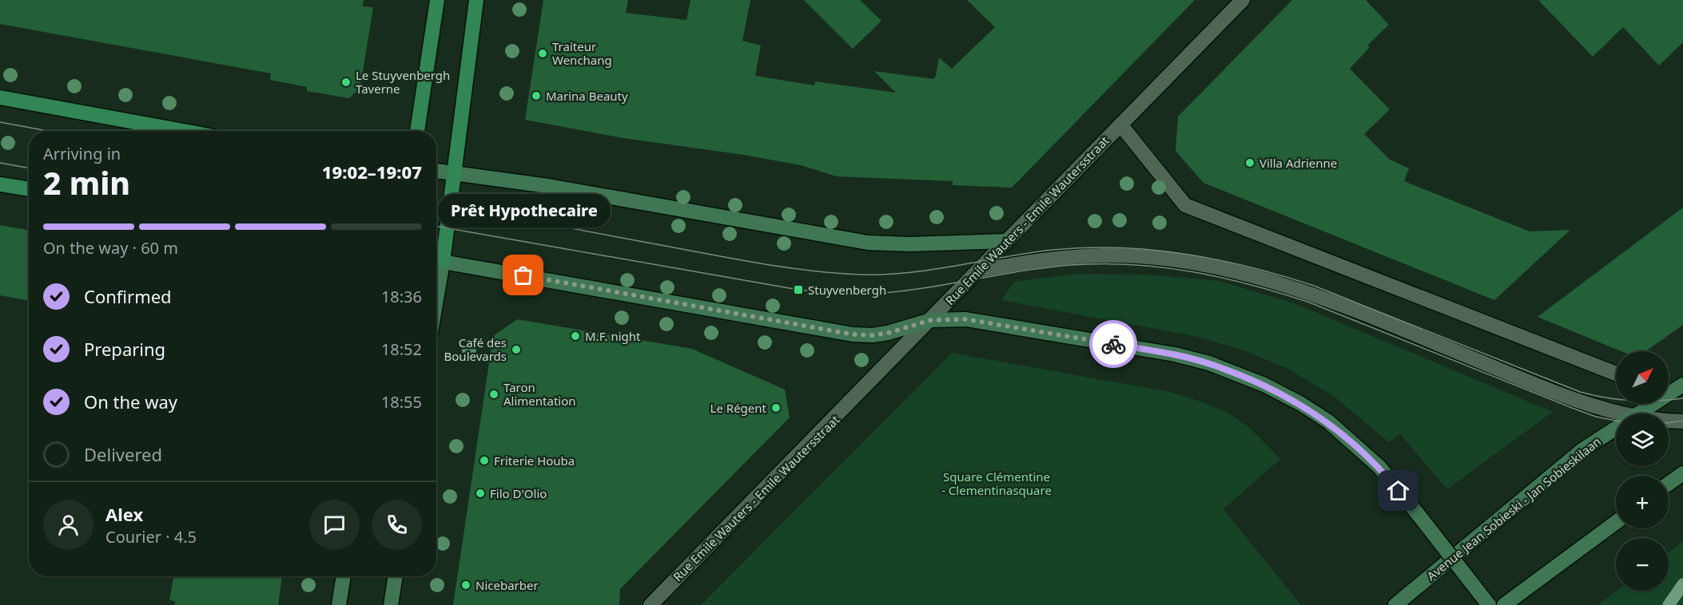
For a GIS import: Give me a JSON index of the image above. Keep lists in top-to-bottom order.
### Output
{
  "streets": {
    "street": ["Rue Emile Wauters - Emile Wautersstraat", "Avenue Jean Sobieski - Jan Sobieskilaan"]
  },
  "parks": ["Square Clémentine - Clementinasquare"],
  "places": {
    "other": [
      "Traiteur Wenchang",
      "Le Stuyvenbergh Taverne",
      "Marina Beauty",
      "Villa Adrienne",
      "Prêt Hypothecaire",
      "M.F. night",
      "Café des Boulevards",
      "Taron Alimentation",
      "Le Régent",
      "Friterie Houba",
      "Filo D'Olio",
      "Nicebarber"
    ],
    "transit": ["Stuyvenbergh"]
  },
  "north": "top right",
  "page": {
    "heading": ["2 min", "Arriving in", "19:02–19:07"],
    "panel": ["Alex", "Courier · 4.5"],
    "bubble": "Prêt Hypothecaire",
    "bar": "On the way · 60 m",
    "list": [
      ["Confirmed", "18:36"],
      ["Preparing", "18:52"],
      ["On the way", "18:55"],
      "Delivered"
    ],
    "map_buttons": ["+", "−"]
  }
}
